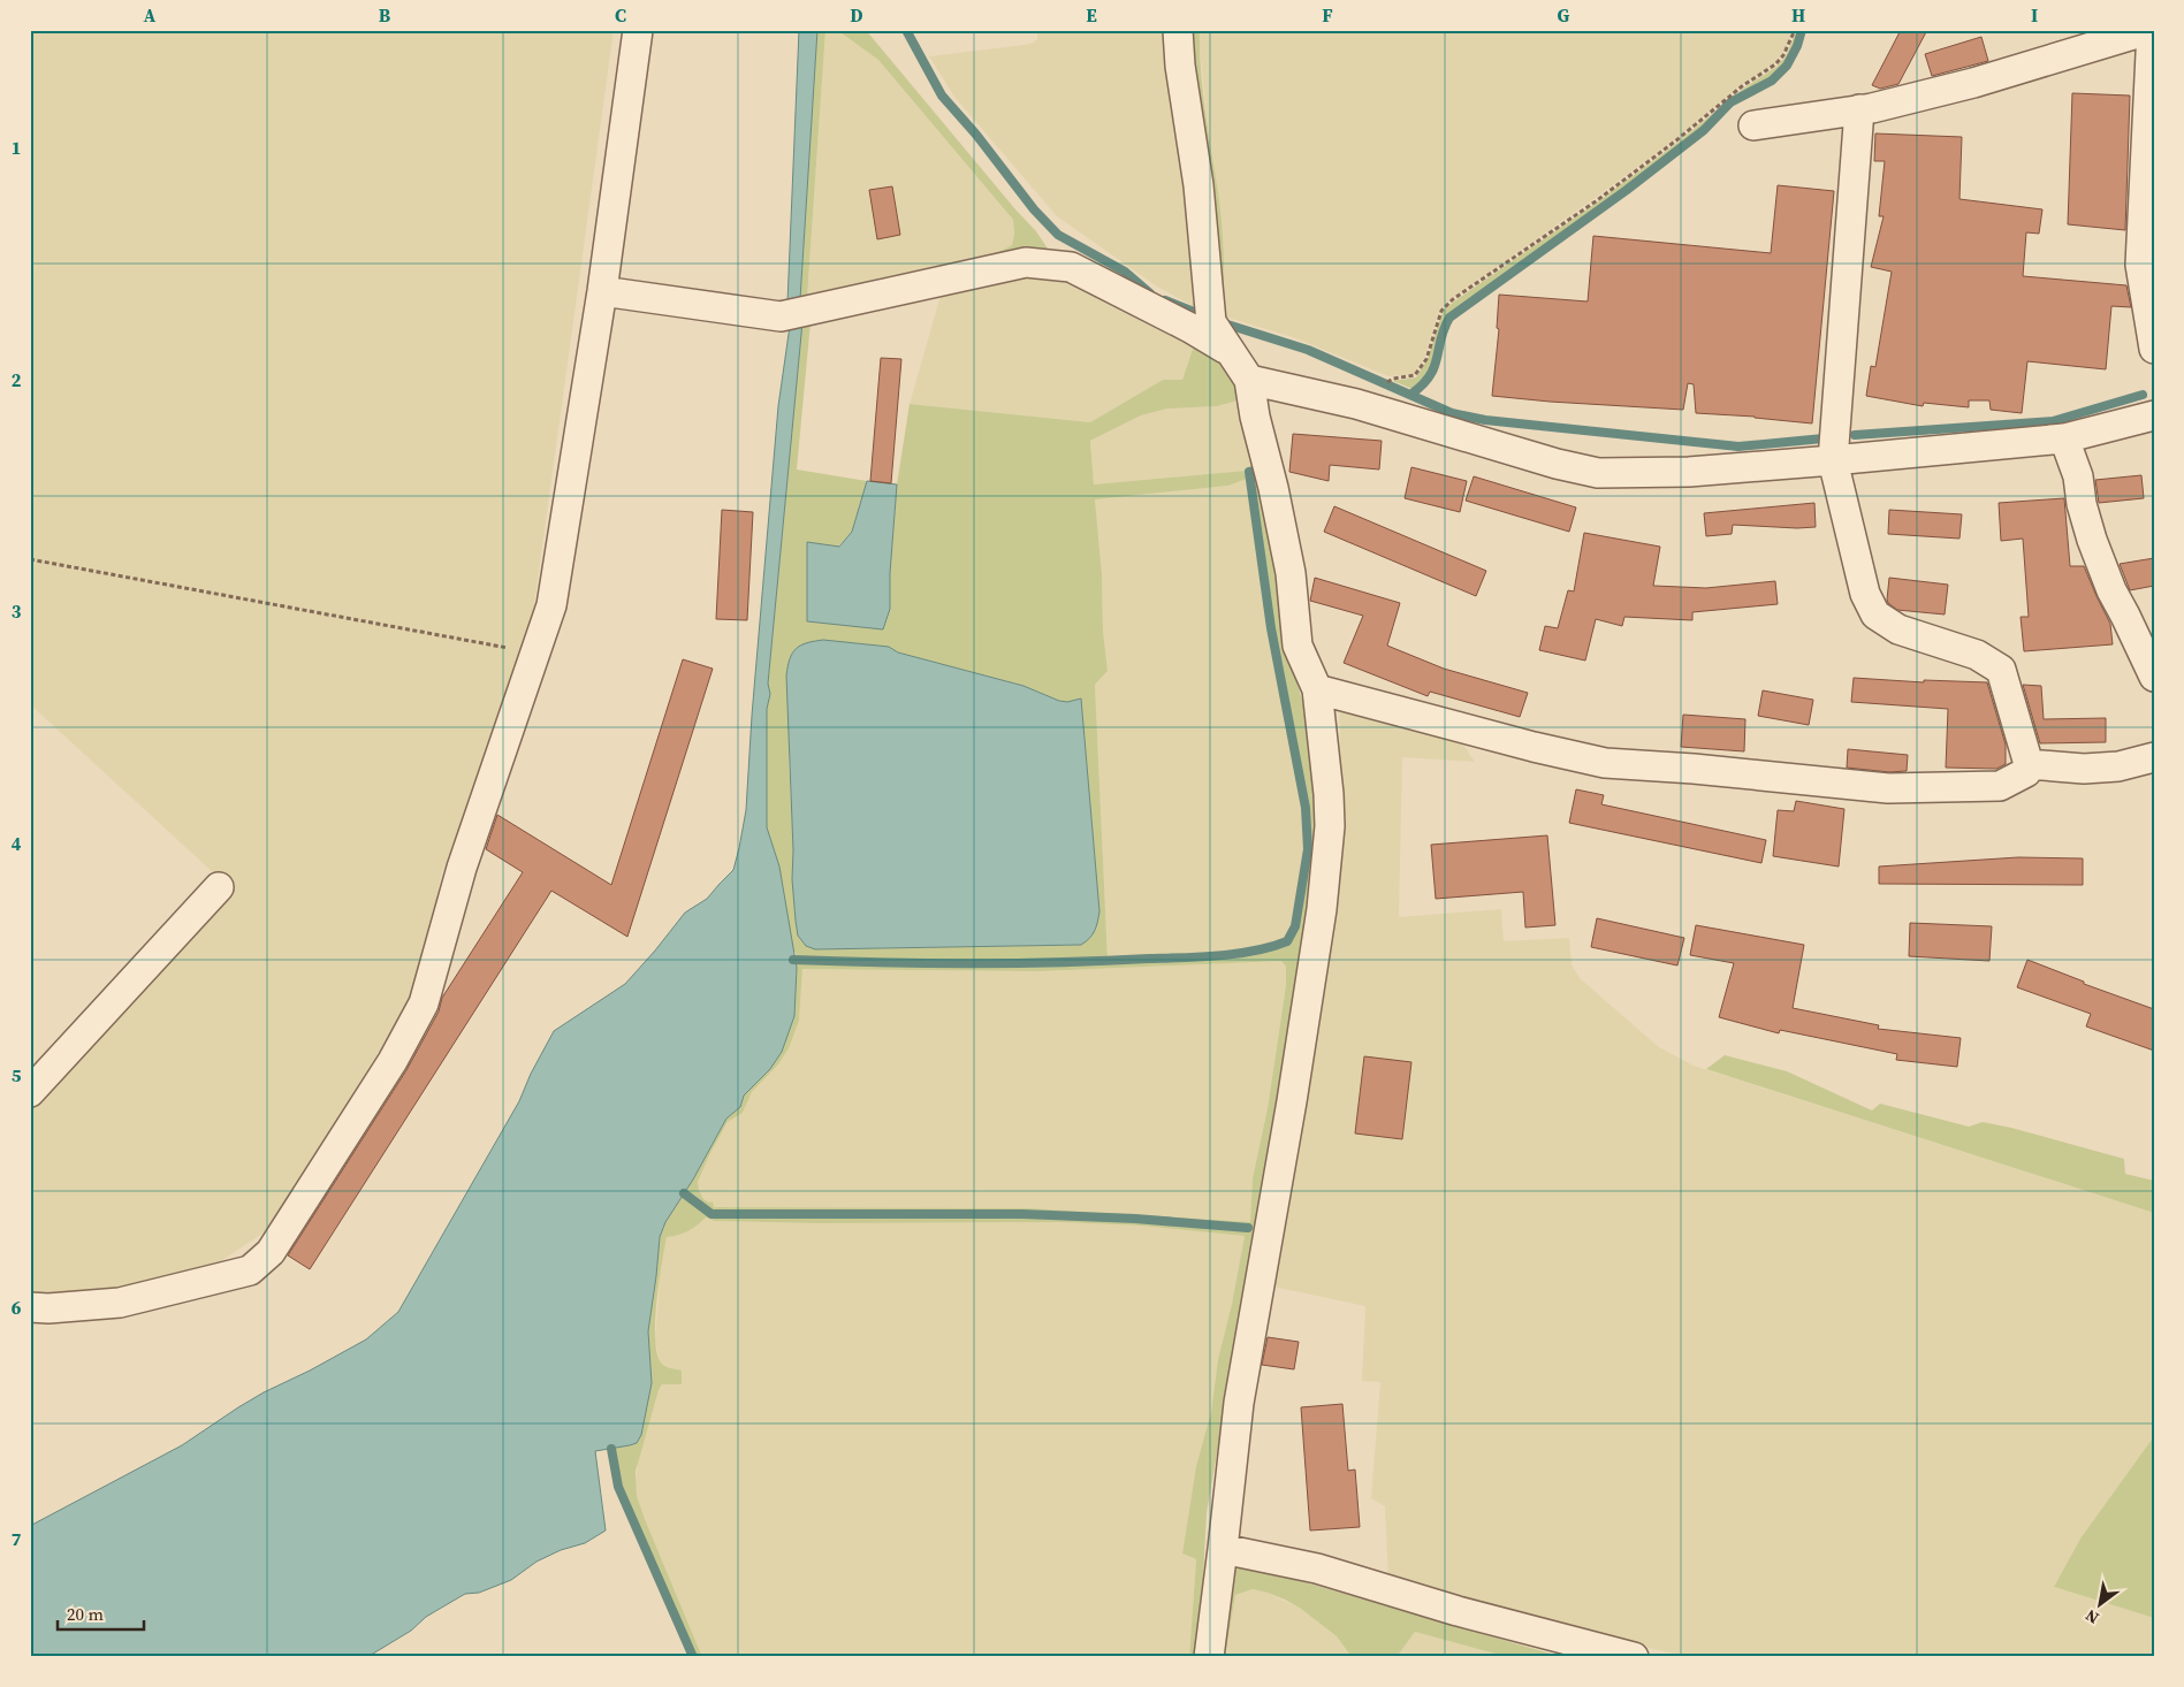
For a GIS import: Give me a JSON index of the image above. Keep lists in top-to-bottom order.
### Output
{
  "scale_bar": "20 m",
  "north": "bottom left",
  "grid": {
    "columns": [
      "A",
      "B",
      "C",
      "D",
      "E",
      "F",
      "G",
      "H",
      "I"
    ],
    "rows": [
      "1",
      "2",
      "3",
      "4",
      "5",
      "6",
      "7"
    ]
  }
}
